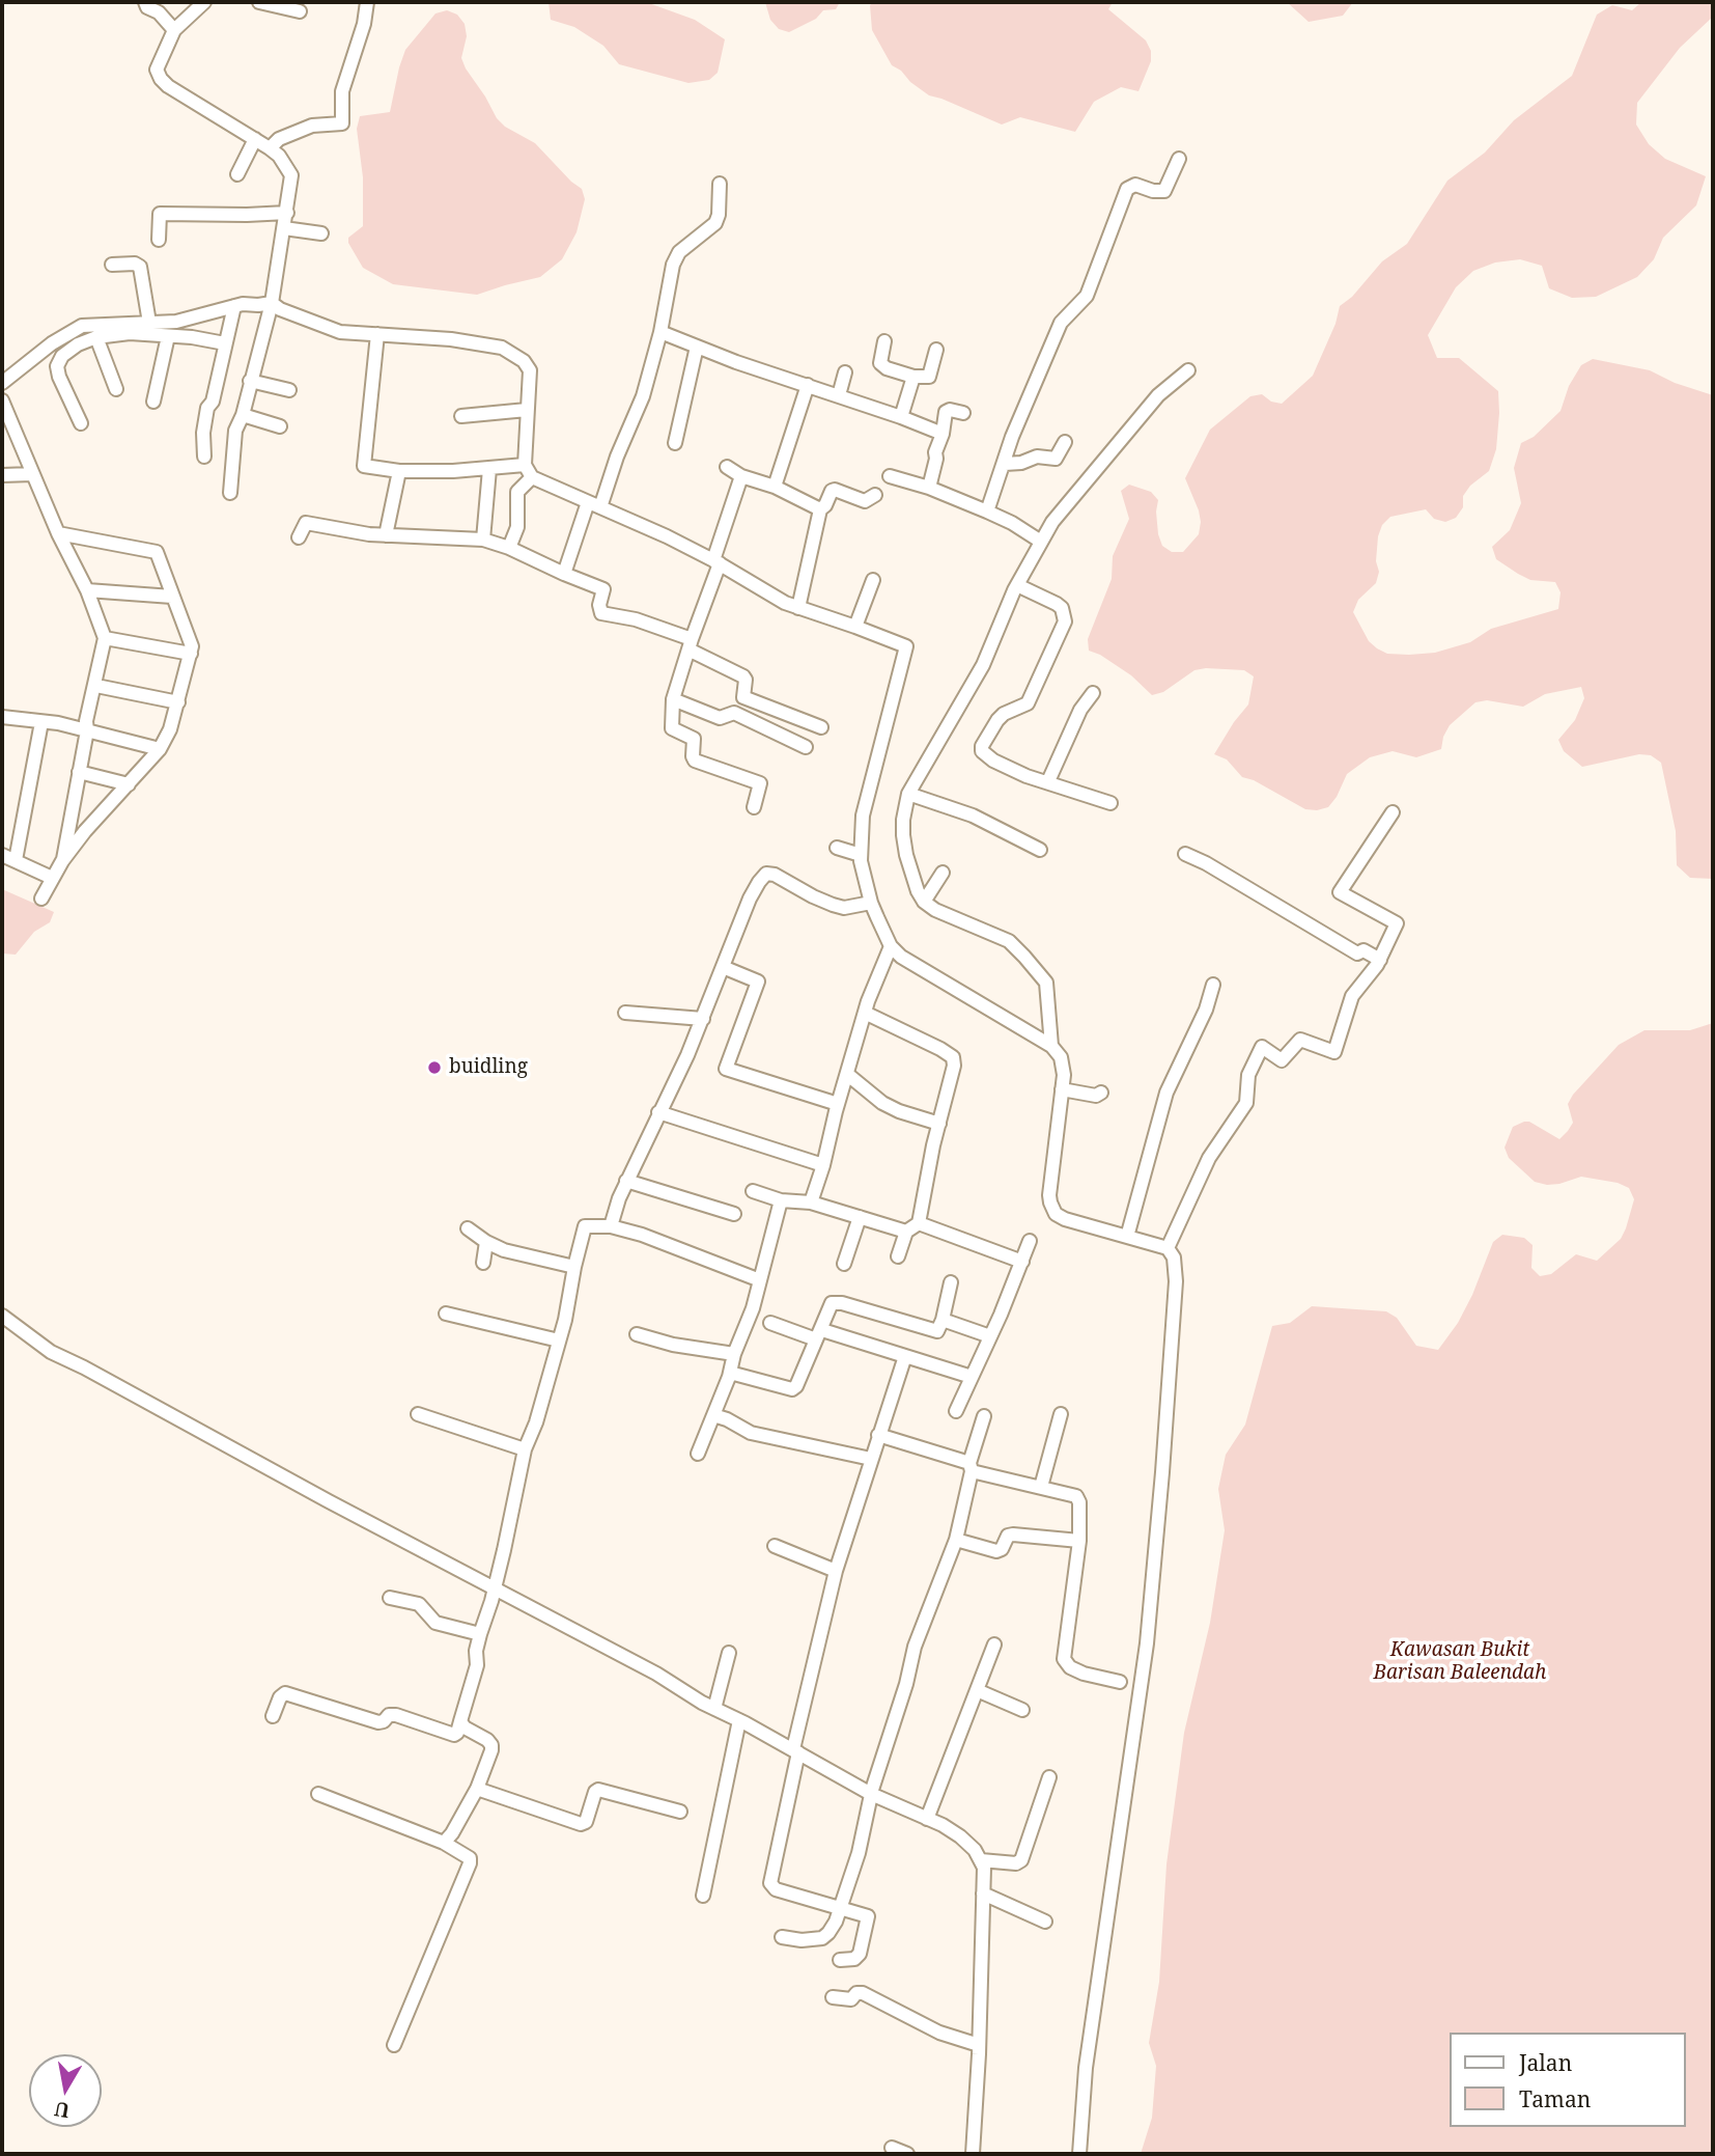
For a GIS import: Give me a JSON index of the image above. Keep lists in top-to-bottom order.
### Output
{
  "parks": ["Kawasan Bukit Barisan Baleendah"],
  "places": ["buidling"],
  "legend": ["Jalan", "Taman"],
  "north": "bottom"
}
